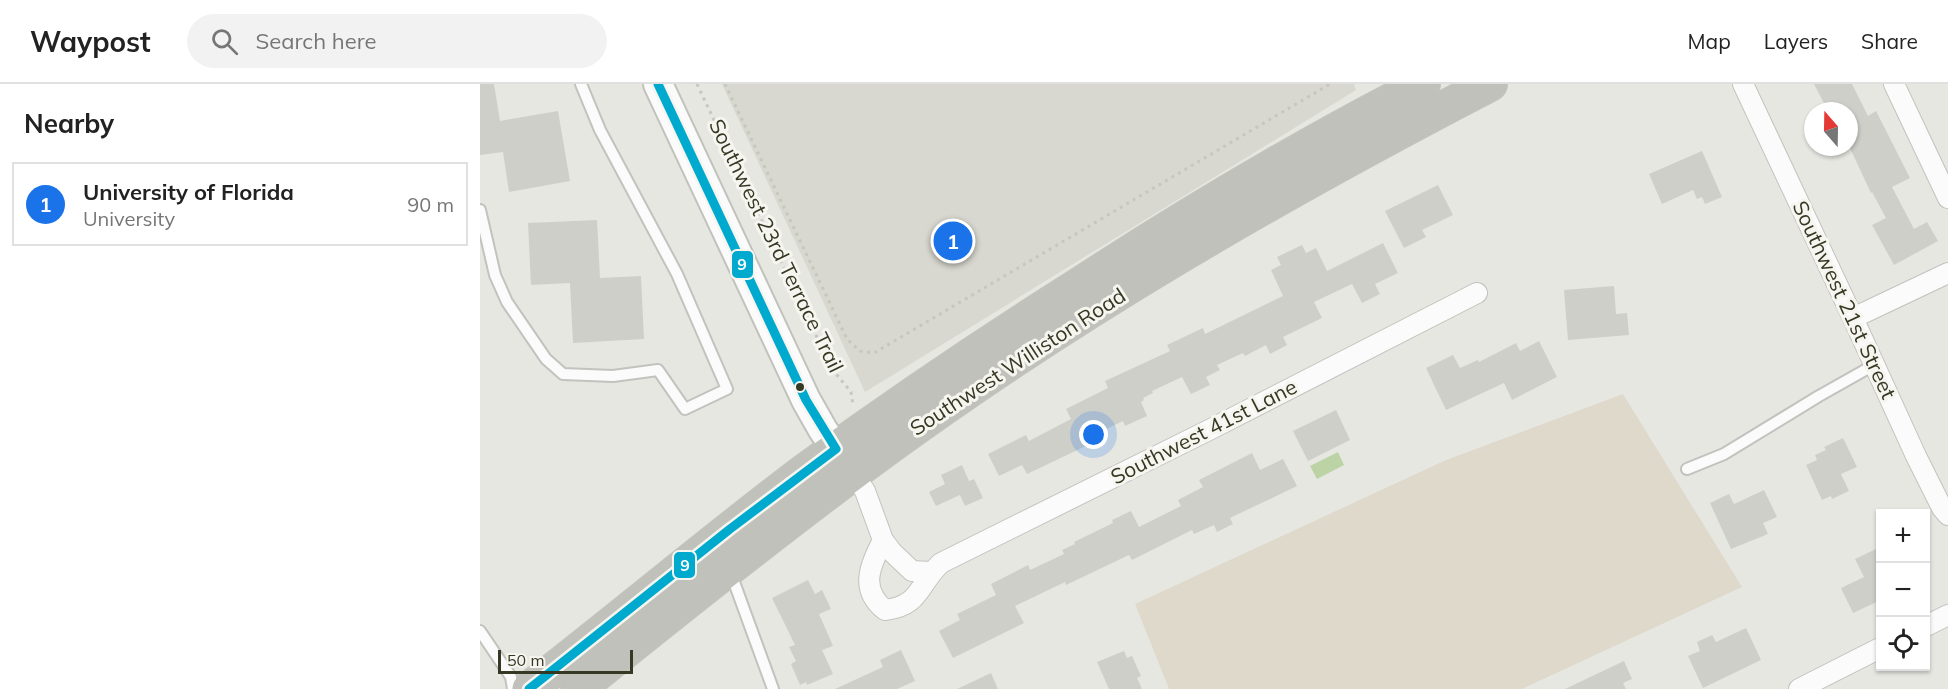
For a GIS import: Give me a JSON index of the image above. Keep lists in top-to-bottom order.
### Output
{
  "streets": {
    "highway": ["Southwest Williston Road"],
    "street": ["Southwest 21st Street", "Southwest 41st Lane"],
    "path": ["Southwest 23rd Terrace Trail"]
  },
  "lines": ["transit line 9"],
  "scale_bar": "50 m",
  "north": "top",
  "page": {
    "header": "Waypost",
    "search": "Search here",
    "nav": ["Map", "Layers", "Share"],
    "heading": "Nearby",
    "list": [
      {
        "mark": "1",
        "name": "University of Florida",
        "note": "University",
        "value": "90 m"
      }
    ],
    "pins": "1",
    "map_buttons": ["+", "−"],
    "scale": "50 m"
  }
}
